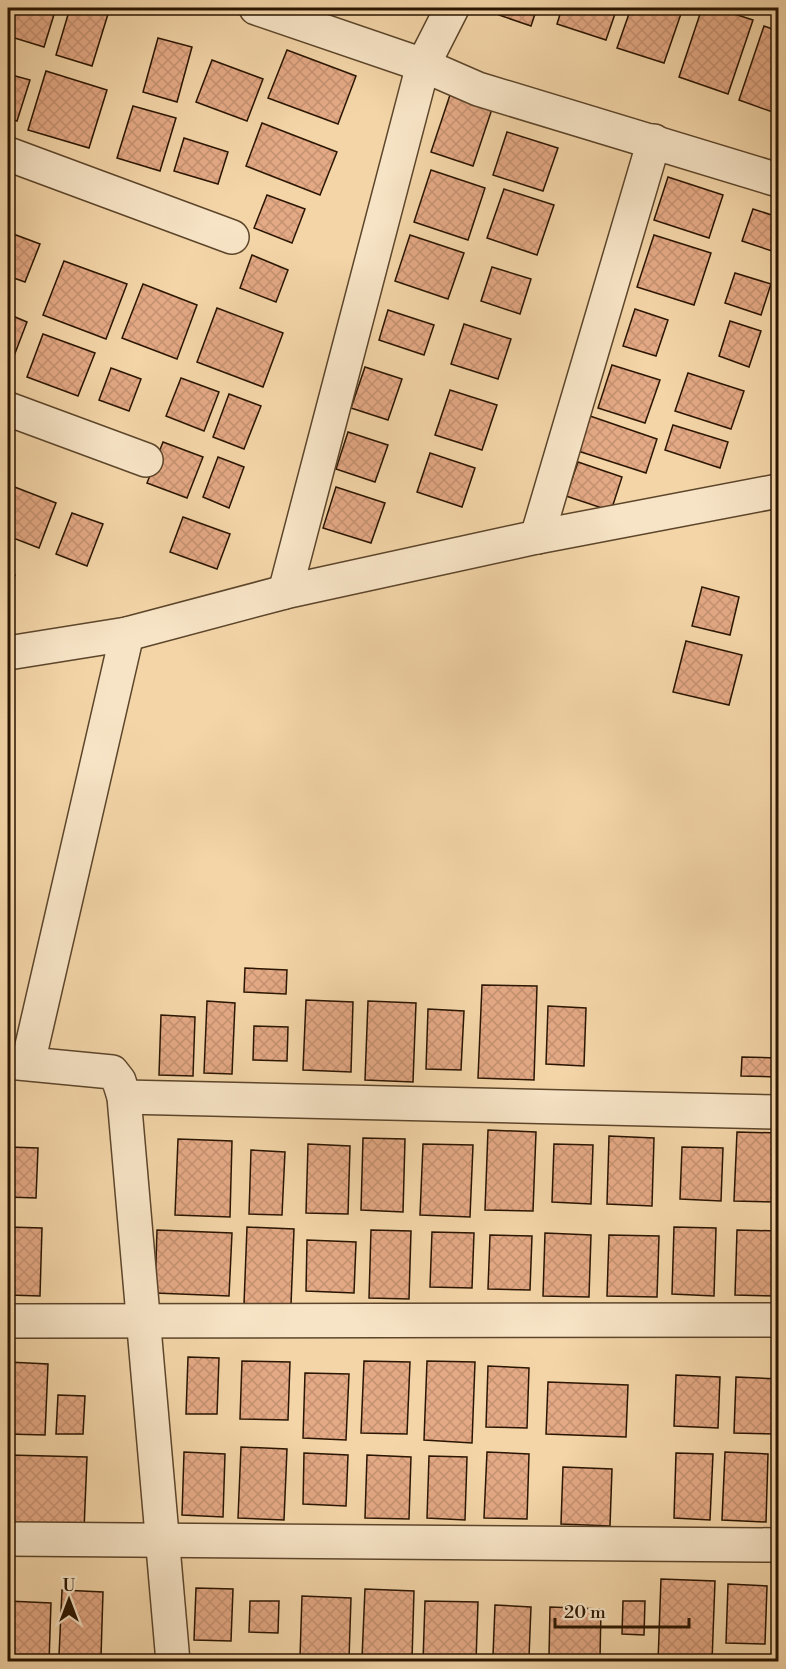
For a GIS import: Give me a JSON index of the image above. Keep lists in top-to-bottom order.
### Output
{
  "scale_bar": "20 m",
  "north": "top"
}
